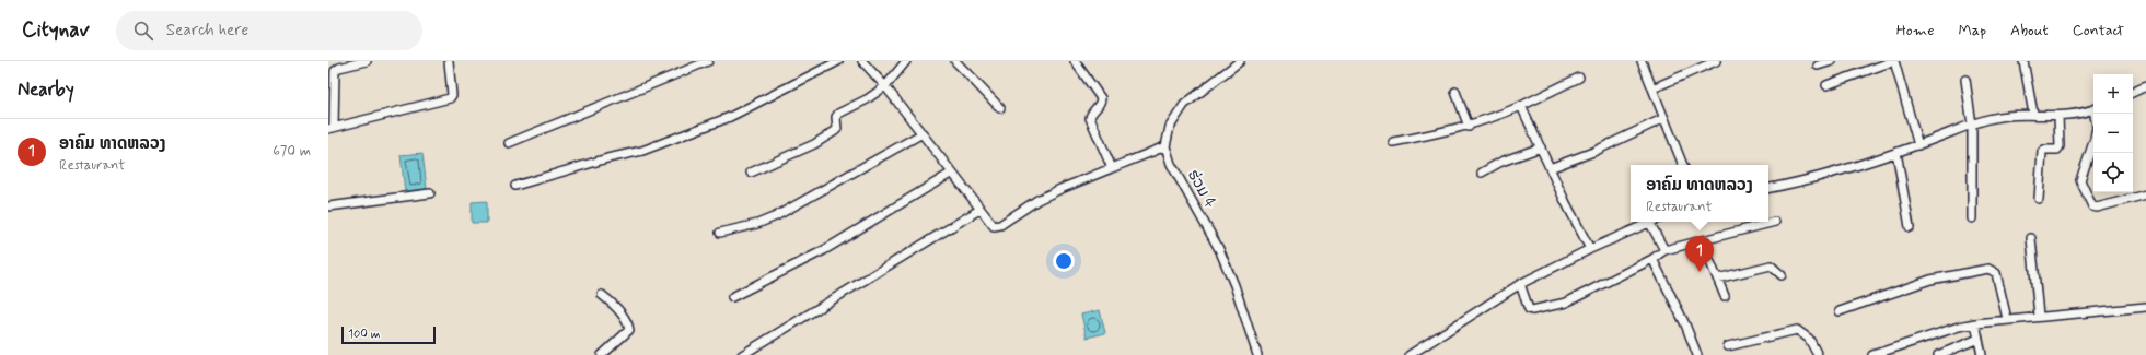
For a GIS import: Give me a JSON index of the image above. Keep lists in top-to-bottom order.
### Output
{
  "streets": {
    "street": ["ຮ່ວມ 4"]
  },
  "scale_bar": "100 m",
  "page": {
    "header": "Citynav",
    "search": "Search here",
    "nav": [
      "Home",
      "Map",
      "About",
      "Contact"
    ],
    "heading": "Nearby",
    "map_buttons": ["+", "−"],
    "list": [
      {
        "mark": "1",
        "name": "ອາຄົມ ທາດຫລວງ",
        "note": "Restaurant",
        "value": "670 m"
      }
    ],
    "popup": ["ອາຄົມ ທາດຫລວງ", "Restaurant"],
    "pins": "1",
    "scale": "100 m"
  }
}
